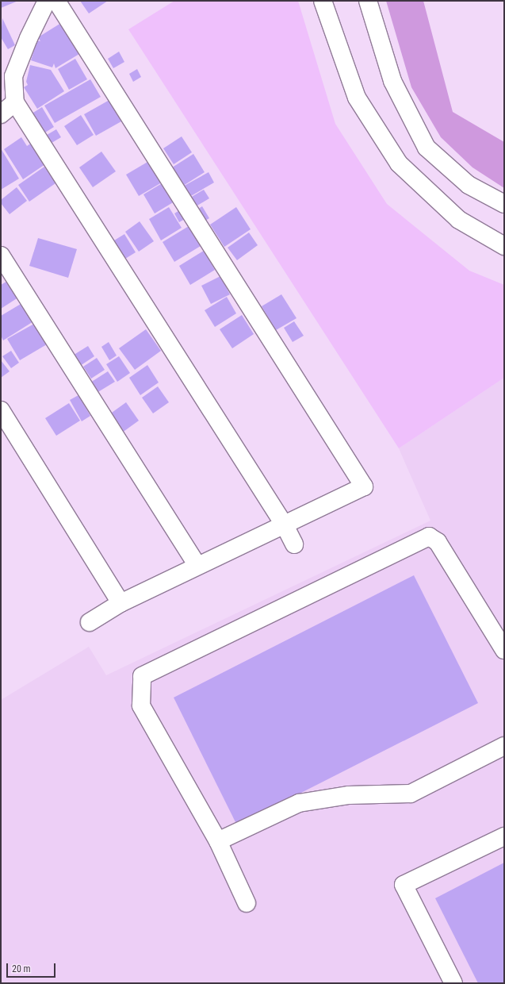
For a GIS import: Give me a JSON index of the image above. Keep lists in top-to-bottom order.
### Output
{
  "scale_bar": "20 m"
}
